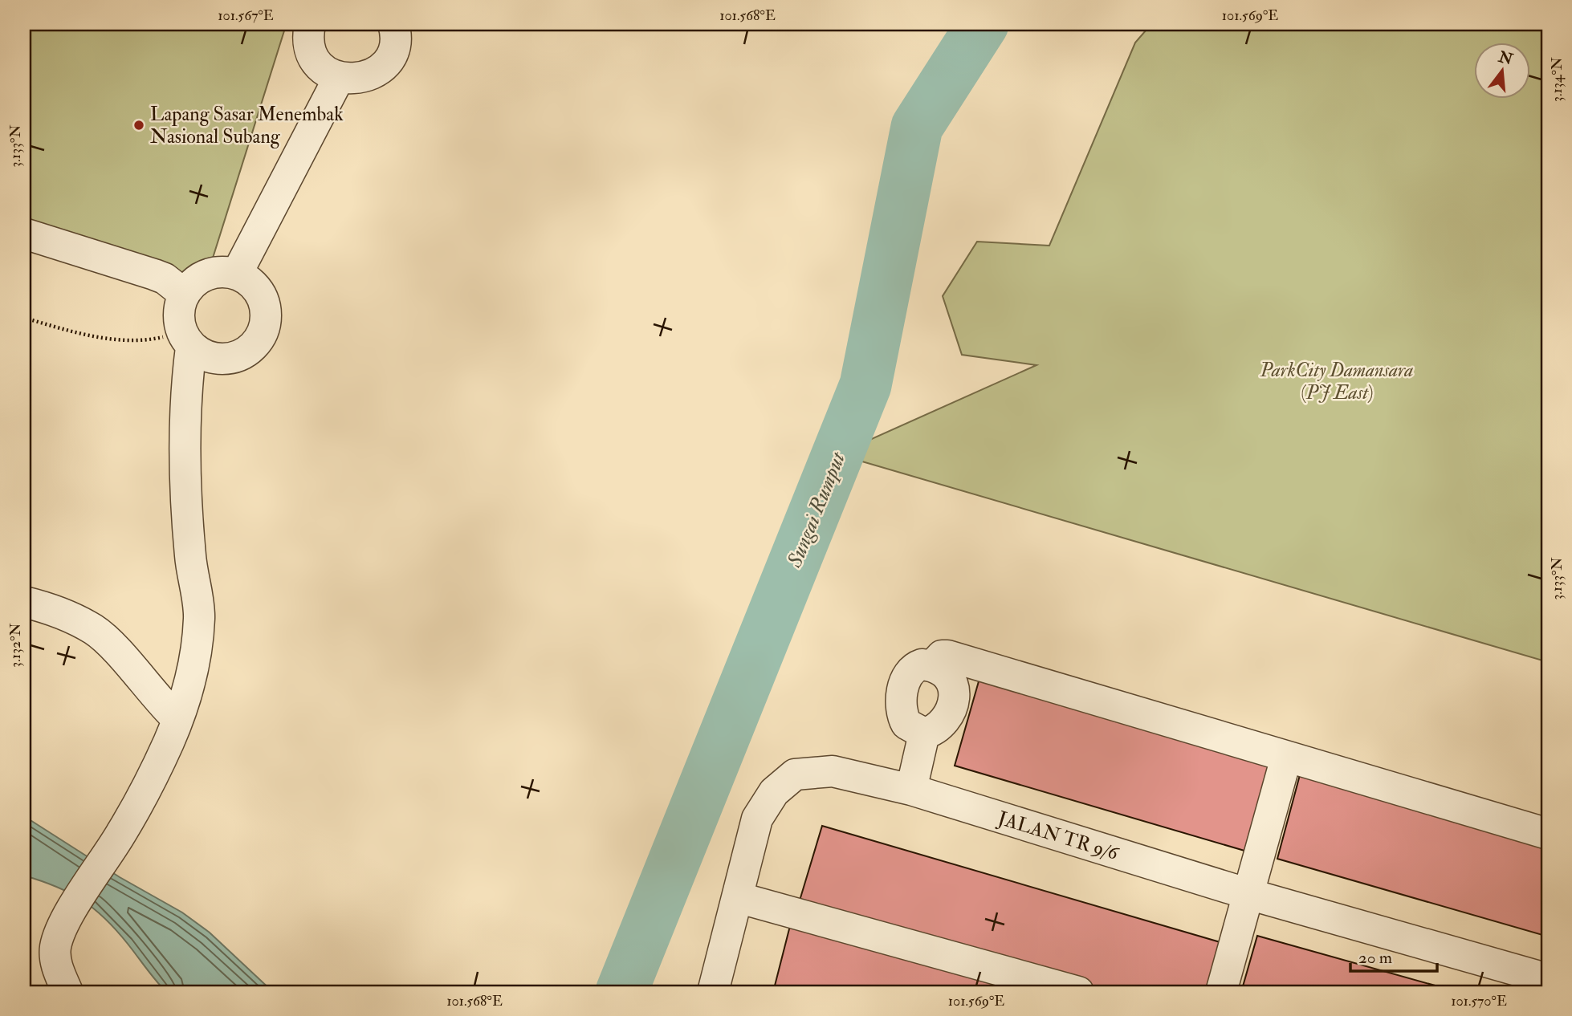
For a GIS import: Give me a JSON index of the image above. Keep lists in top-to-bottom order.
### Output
{
  "streets": {
    "street": ["JALAN TR 9/6"]
  },
  "water": ["Sungai Rumput"],
  "parks": ["ParkCity Damansara (PJ East)"],
  "places": ["Lapang Sasar Menembak Nasional Subang"],
  "scale_bar": "20 m",
  "north": "top",
  "coordinates": [
    "101.567°E",
    "101.568°E",
    "101.569°E",
    "3.134°N",
    "3.133°N",
    "3.132°N",
    "101.570°E"
  ]
}
